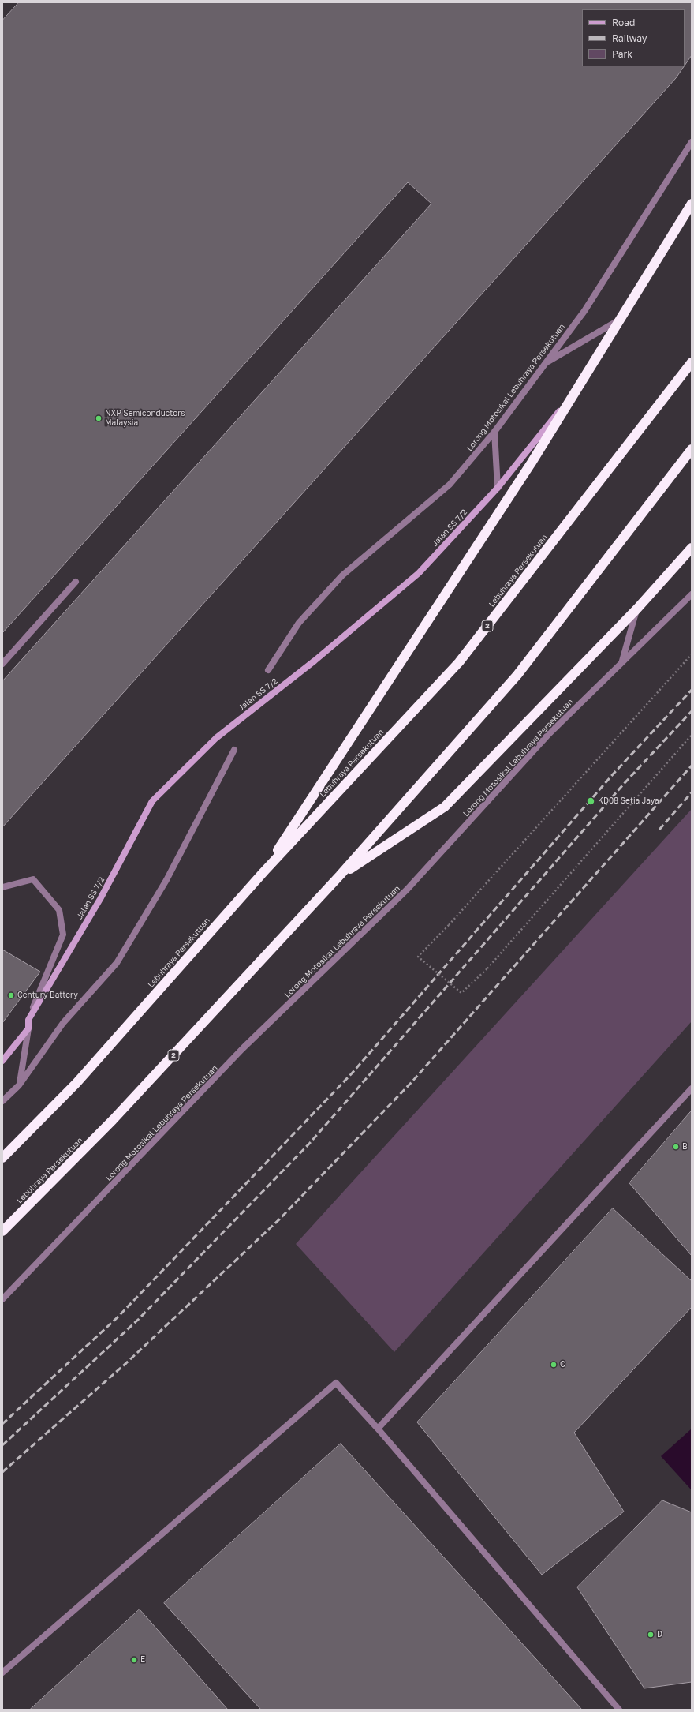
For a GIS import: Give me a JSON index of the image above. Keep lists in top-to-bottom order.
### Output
{
  "streets": {
    "highway": ["Lebuhraya Persekutuan", "2"],
    "street": ["Lorong Motosikal Lebuhraya Persekutuan", "Jalan SS 7/2"]
  },
  "places": [
    "NXP Semiconductors Malaysia",
    "KD08 Setia Jaya",
    "Century Battery",
    "B",
    "C",
    "D",
    "E"
  ],
  "legend": ["Road", "Railway", "Park"]
}
